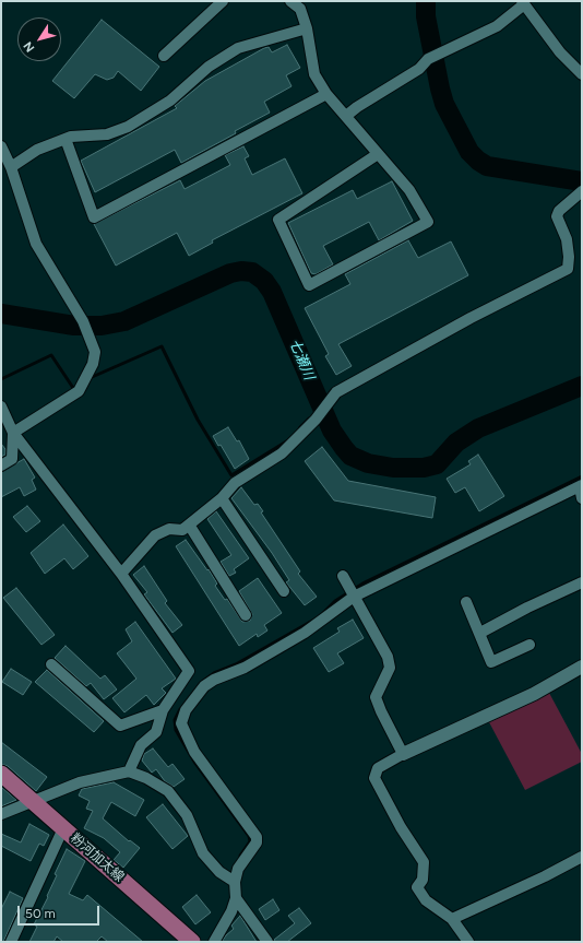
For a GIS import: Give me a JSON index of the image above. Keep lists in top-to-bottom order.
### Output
{
  "streets": {
    "main road": ["粉河加太線"]
  },
  "water": ["七瀬川"],
  "scale_bar": "50 m",
  "north": "bottom left"
}
